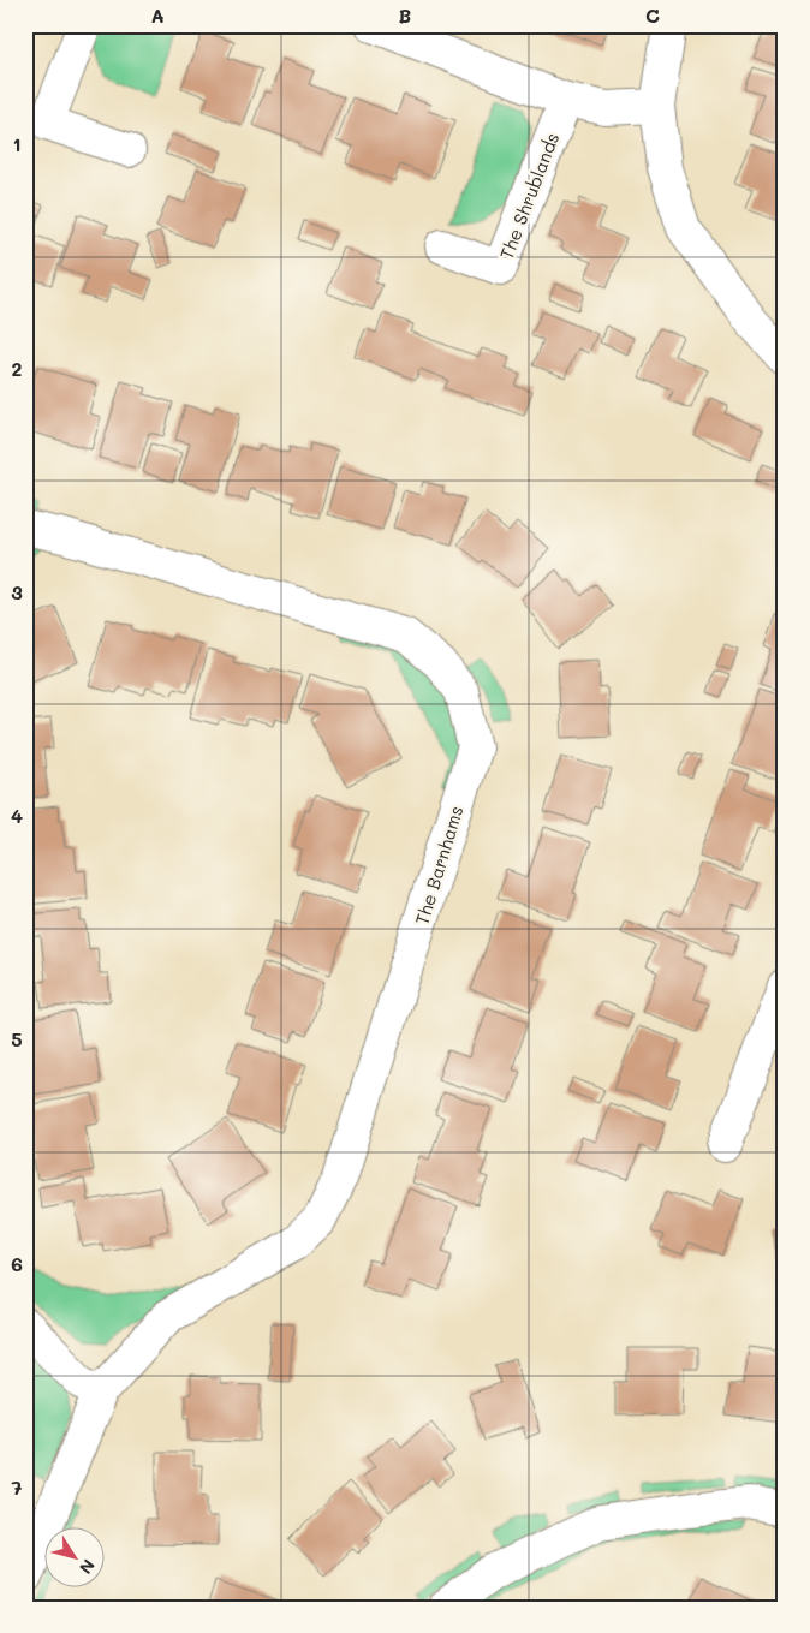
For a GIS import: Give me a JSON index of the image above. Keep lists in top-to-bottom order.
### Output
{
  "streets": {
    "street": ["The Shrublands", "The Barnhams"]
  },
  "north": "bottom right",
  "grid": {
    "columns": ["A", "B", "C"],
    "rows": [
      "1",
      "2",
      "3",
      "4",
      "5",
      "6",
      "7"
    ]
  }
}
